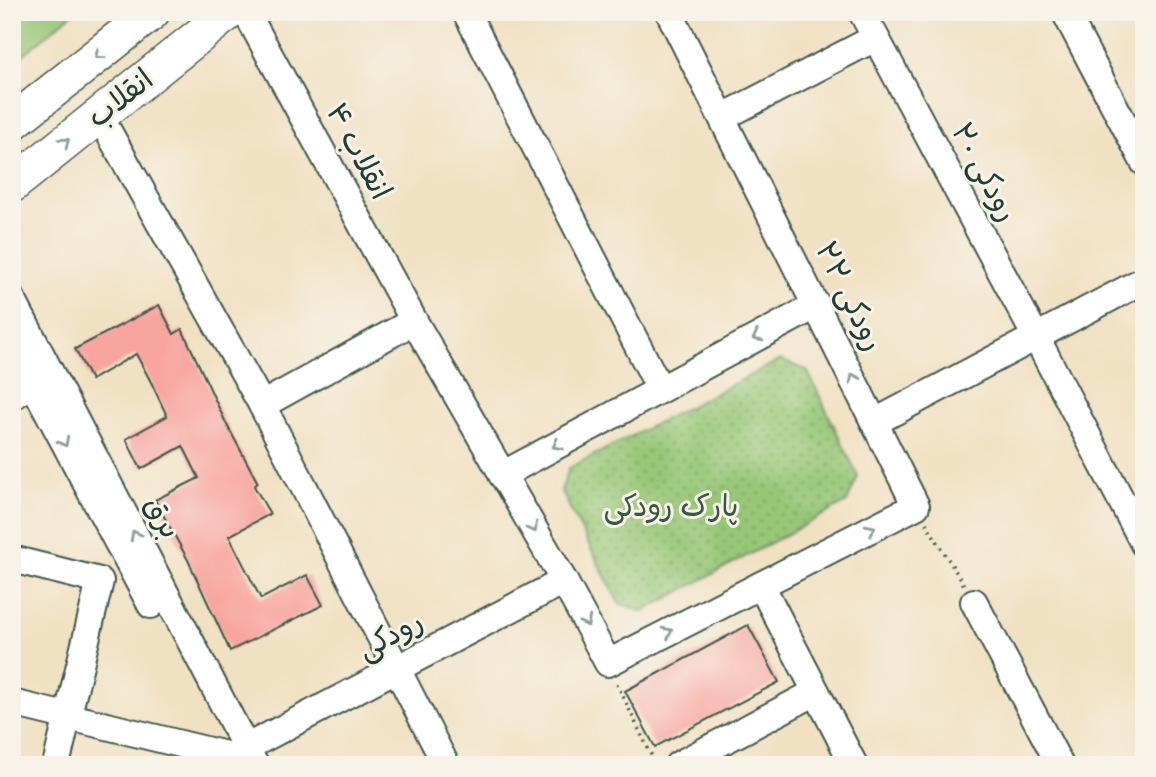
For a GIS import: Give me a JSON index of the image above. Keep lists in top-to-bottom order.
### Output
{
  "streets": {
    "main road": ["انقلاب"],
    "street": [
      "انقلاب ۴",
      "رودکی ۲۰",
      "رودکی ۲۲",
      "برق",
      "رودکی"
    ]
  },
  "crossings": [
    ["انقلاب ۴", "رودکی"],
    ["برق", "رودکی"]
  ],
  "parks": ["پارک رودکی"]
}
